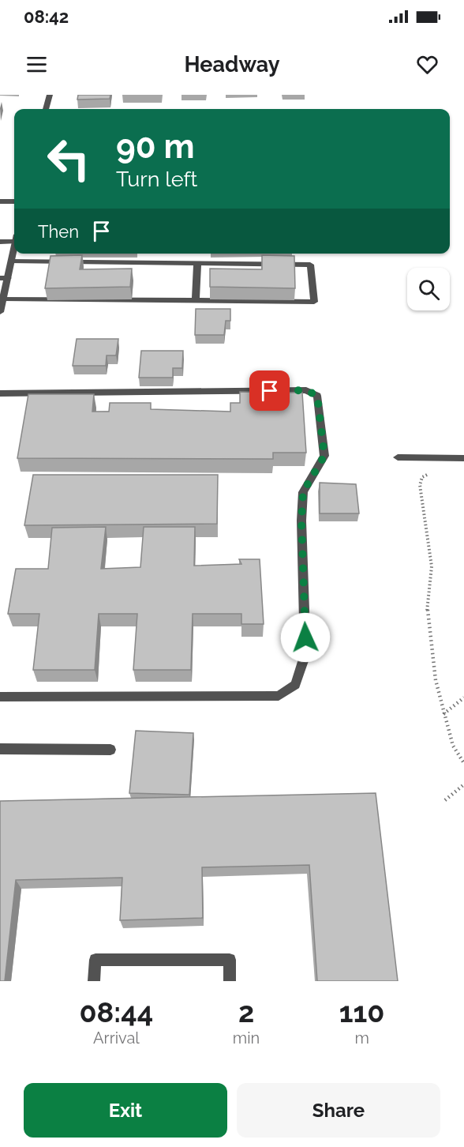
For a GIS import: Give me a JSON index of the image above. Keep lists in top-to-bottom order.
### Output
{
  "page": {
    "status": "08:42",
    "header": "Headway",
    "turn": ["90 m", "Turn left"],
    "then": "Then",
    "eta": [
      "08:44",
      "Arrival",
      "2",
      "min",
      "110",
      "m"
    ],
    "buttons": ["Exit", "Share"]
  }
}
